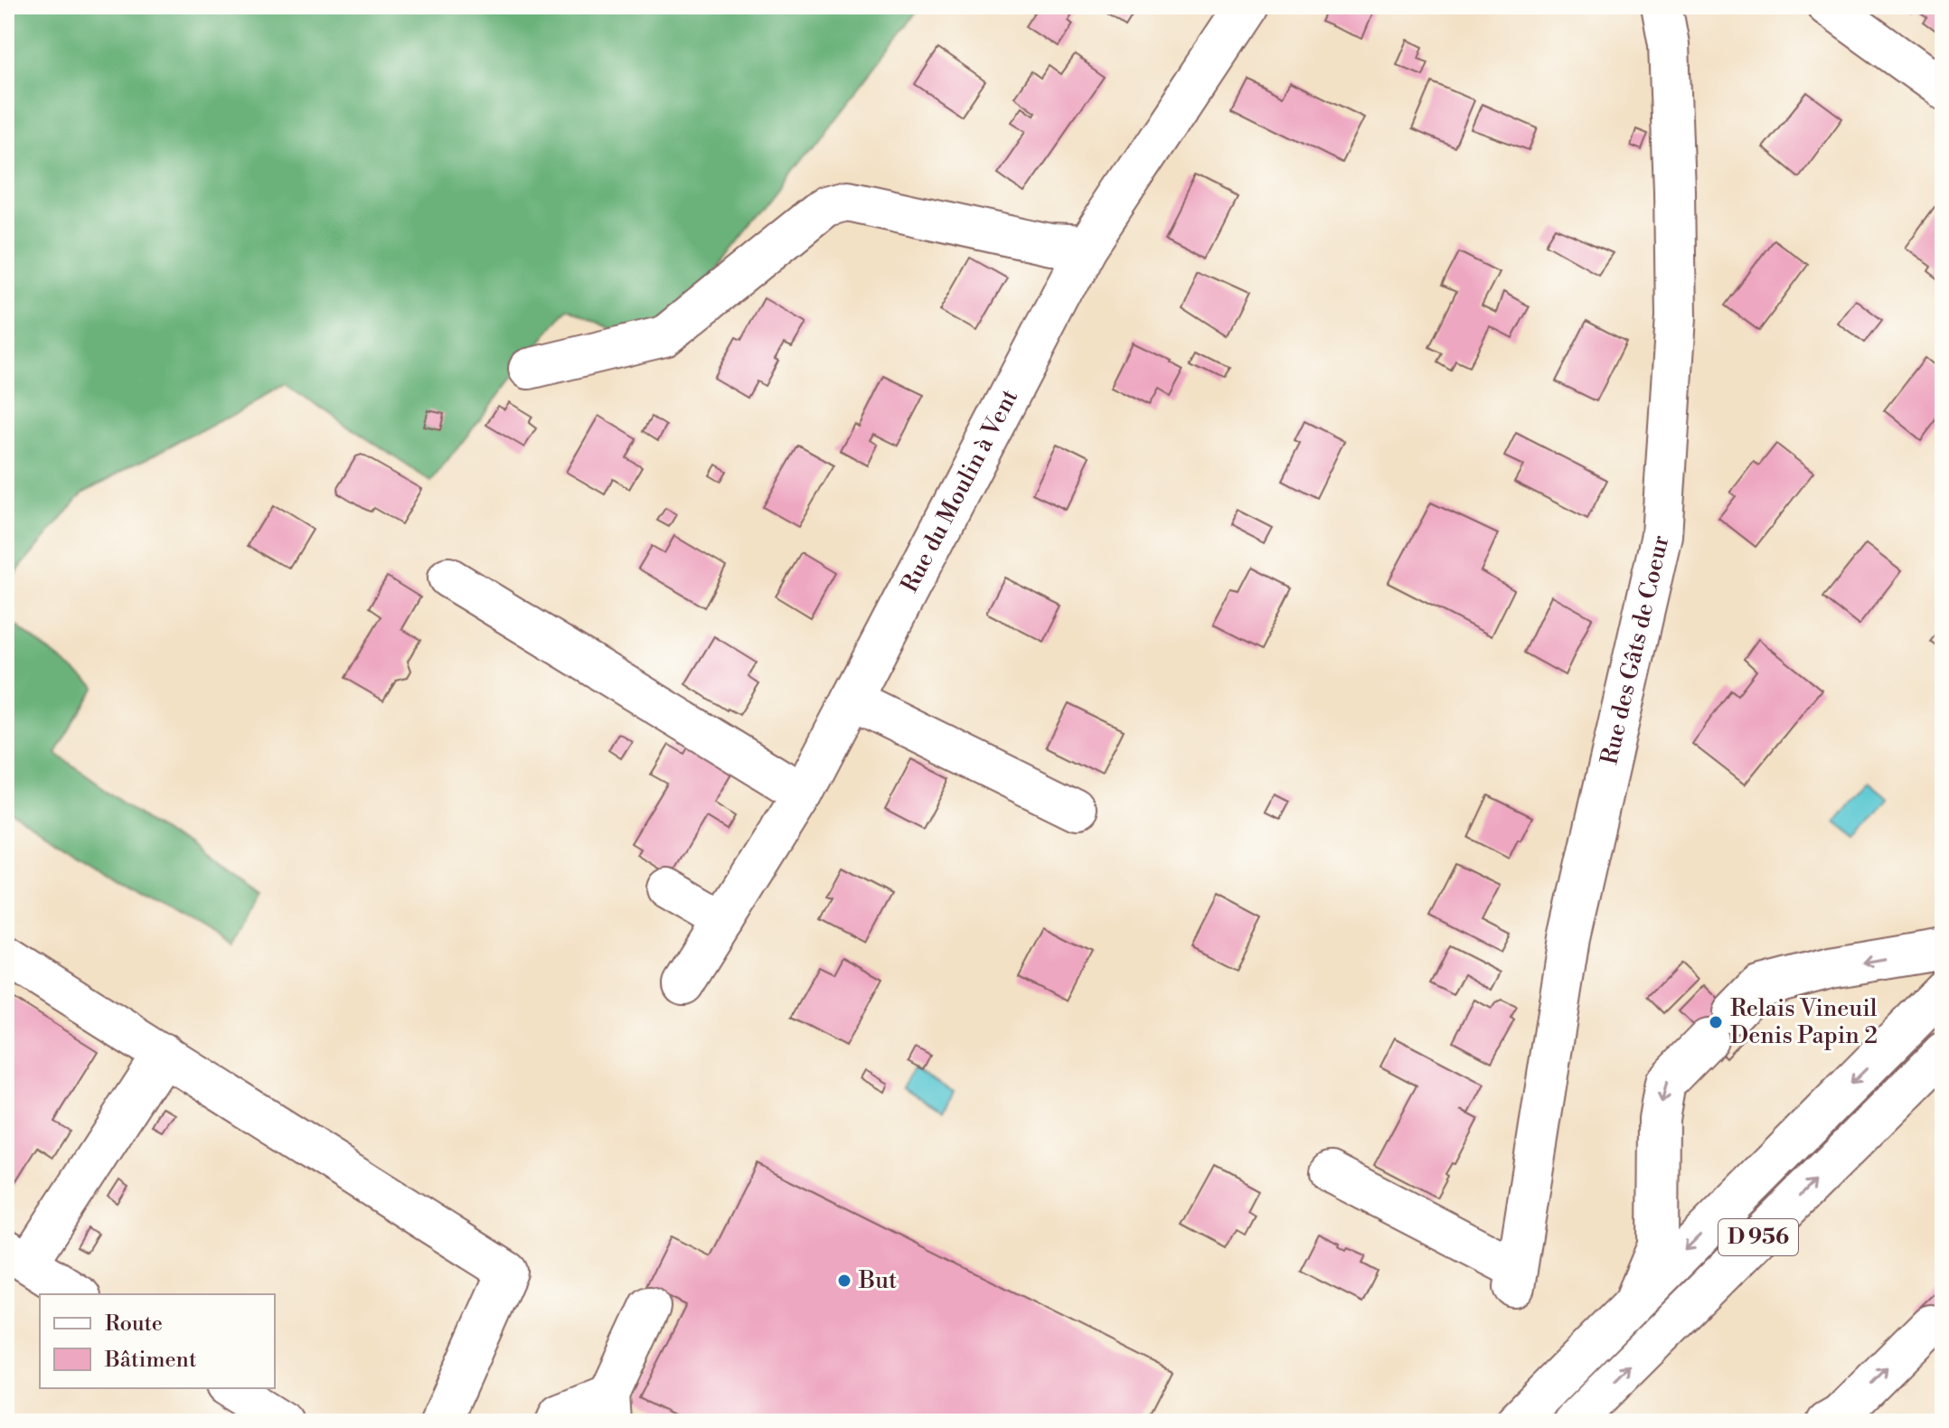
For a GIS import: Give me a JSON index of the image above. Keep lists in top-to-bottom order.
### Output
{
  "streets": {
    "main road": ["Rue du Moulin à Vent", "Rue des Gâts de Coeur", "D 956"]
  },
  "places": ["Relais Vineuil Denis Papin 2", "But"],
  "legend": ["Route", "Bâtiment"]
}
